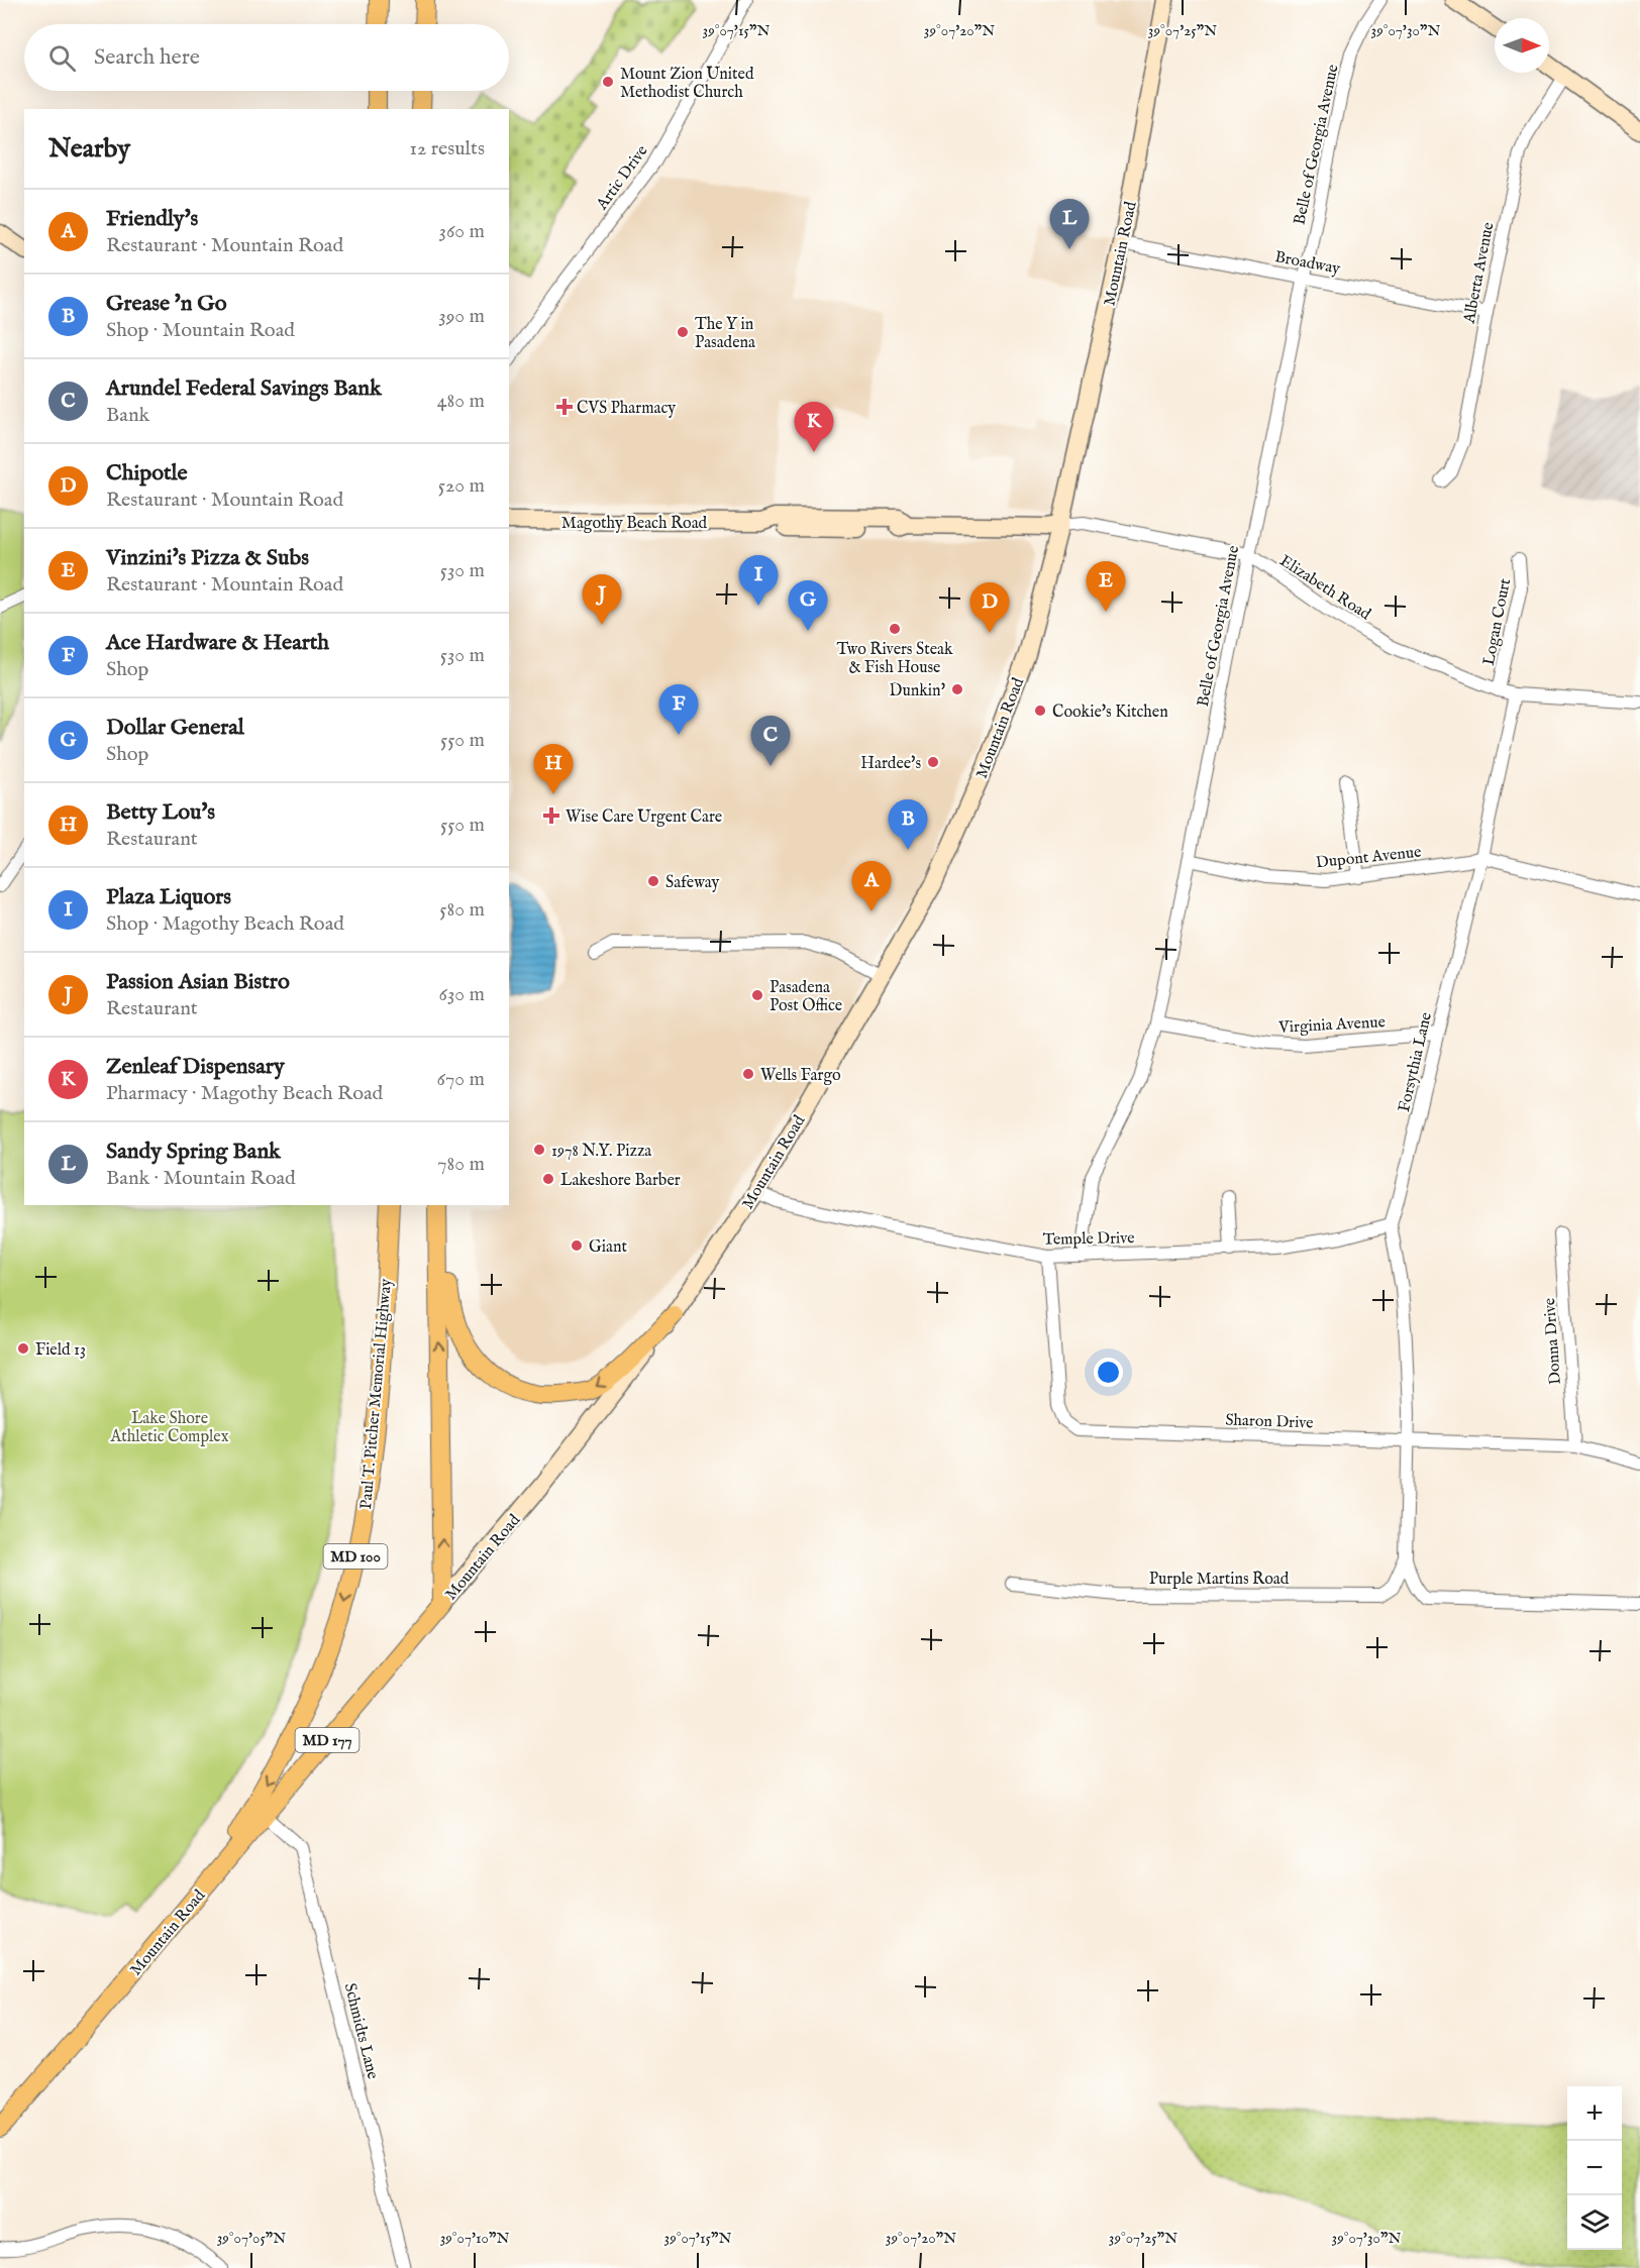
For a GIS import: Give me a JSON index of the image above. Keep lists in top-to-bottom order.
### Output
{
  "streets": {
    "main road": [
      "Mountain Road",
      "Magothy Beach Road",
      "Paul T. Pitcher Memorial Highway",
      "MD 100",
      "MD 177"
    ],
    "street": [
      "Belle of Georgia Avenue",
      "Artic Drive",
      "Broadway",
      "Alberta Avenue",
      "Elizabeth Road",
      "Logan Court",
      "Dupont Avenue",
      "Virginia Avenue",
      "Forsythia Lane",
      "Temple Drive",
      "Donna Drive",
      "Sharon Drive",
      "Purple Martins Road",
      "Schmidts Lane"
    ]
  },
  "crossings": [
    ["Belle of Georgia Avenue", "Broadway"],
    ["Belle of Georgia Avenue", "Elizabeth Road"],
    ["Belle of Georgia Avenue", "Dupont Avenue"],
    ["Belle of Georgia Avenue", "Virginia Avenue"],
    ["Belle of Georgia Avenue", "Temple Drive"],
    ["Mountain Road", "Broadway"],
    ["Mountain Road", "Magothy Beach Road"],
    ["Mountain Road", "Elizabeth Road"],
    ["Mountain Road", "Temple Drive"],
    ["Mountain Road", "Paul T. Pitcher Memorial Highway"],
    ["Mountain Road", "Schmidts Lane"],
    ["Broadway", "Alberta Avenue"],
    ["Magothy Beach Road", "Elizabeth Road"],
    ["Elizabeth Road", "Logan Court"],
    ["Elizabeth Road", "Forsythia Lane"],
    ["Dupont Avenue", "Forsythia Lane"],
    ["Virginia Avenue", "Forsythia Lane"],
    ["Forsythia Lane", "Temple Drive"],
    ["Forsythia Lane", "Sharon Drive"],
    ["Forsythia Lane", "Purple Martins Road"],
    ["Temple Drive", "Sharon Drive"],
    ["Donna Drive", "Sharon Drive"],
    ["Sharon Drive", "Purple Martins Road"]
  ],
  "parks": ["Lake Shore Athletic Complex"],
  "places": {
    "other": [
      "Mount Zion United Methodist Church",
      "The Y in Pasadena",
      "Two Rivers Steak & Fish House",
      "Dunkin'",
      "Cookie's Kitchen",
      "Hardee's",
      "Safeway",
      "Pasadena Post Office",
      "Wells Fargo",
      "1978 N.Y. Pizza",
      "Lakeshore Barber",
      "Giant",
      "Field 13"
    ],
    "health": ["CVS Pharmacy", "Wise Care Urgent Care"]
  },
  "north": "right",
  "page": {
    "search": "Search here",
    "heading": ["Nearby", "12 results"],
    "list": [
      {
        "mark": "A",
        "name": "Friendly's",
        "note": "Restaurant · Mountain Road",
        "value": "360 m"
      },
      {
        "mark": "B",
        "name": "Grease 'n Go",
        "note": "Shop · Mountain Road",
        "value": "390 m"
      },
      {
        "mark": "C",
        "name": "Arundel Federal Savings Bank",
        "note": "Bank",
        "value": "480 m"
      },
      {
        "mark": "D",
        "name": "Chipotle",
        "note": "Restaurant · Mountain Road",
        "value": "520 m"
      },
      {
        "mark": "E",
        "name": "Vinzini's Pizza & Subs",
        "note": "Restaurant · Mountain Road",
        "value": "530 m"
      },
      {
        "mark": "F",
        "name": "Ace Hardware & Hearth",
        "note": "Shop",
        "value": "530 m"
      },
      {
        "mark": "G",
        "name": "Dollar General",
        "note": "Shop",
        "value": "550 m"
      },
      {
        "mark": "H",
        "name": "Betty Lou's",
        "note": "Restaurant",
        "value": "550 m"
      },
      {
        "mark": "I",
        "name": "Plaza Liquors",
        "note": "Shop · Magothy Beach Road",
        "value": "580 m"
      },
      {
        "mark": "J",
        "name": "Passion Asian Bistro",
        "note": "Restaurant",
        "value": "630 m"
      },
      {
        "mark": "K",
        "name": "Zenleaf Dispensary",
        "note": "Pharmacy · Magothy Beach Road",
        "value": "670 m"
      },
      {
        "mark": "L",
        "name": "Sandy Spring Bank",
        "note": "Bank · Mountain Road",
        "value": "780 m"
      }
    ],
    "pins": [
      "L",
      "K",
      "I",
      "E",
      "J",
      "G",
      "D",
      "F",
      "C",
      "H",
      "B",
      "A"
    ],
    "map_buttons": ["+", "−"]
  },
  "coordinates": [
    "39°07'15\"N",
    "39°07'20\"N",
    "39°07'25\"N",
    "39°07'30\"N",
    "39°07'05\"N",
    "39°07'10\"N"
  ]
}
